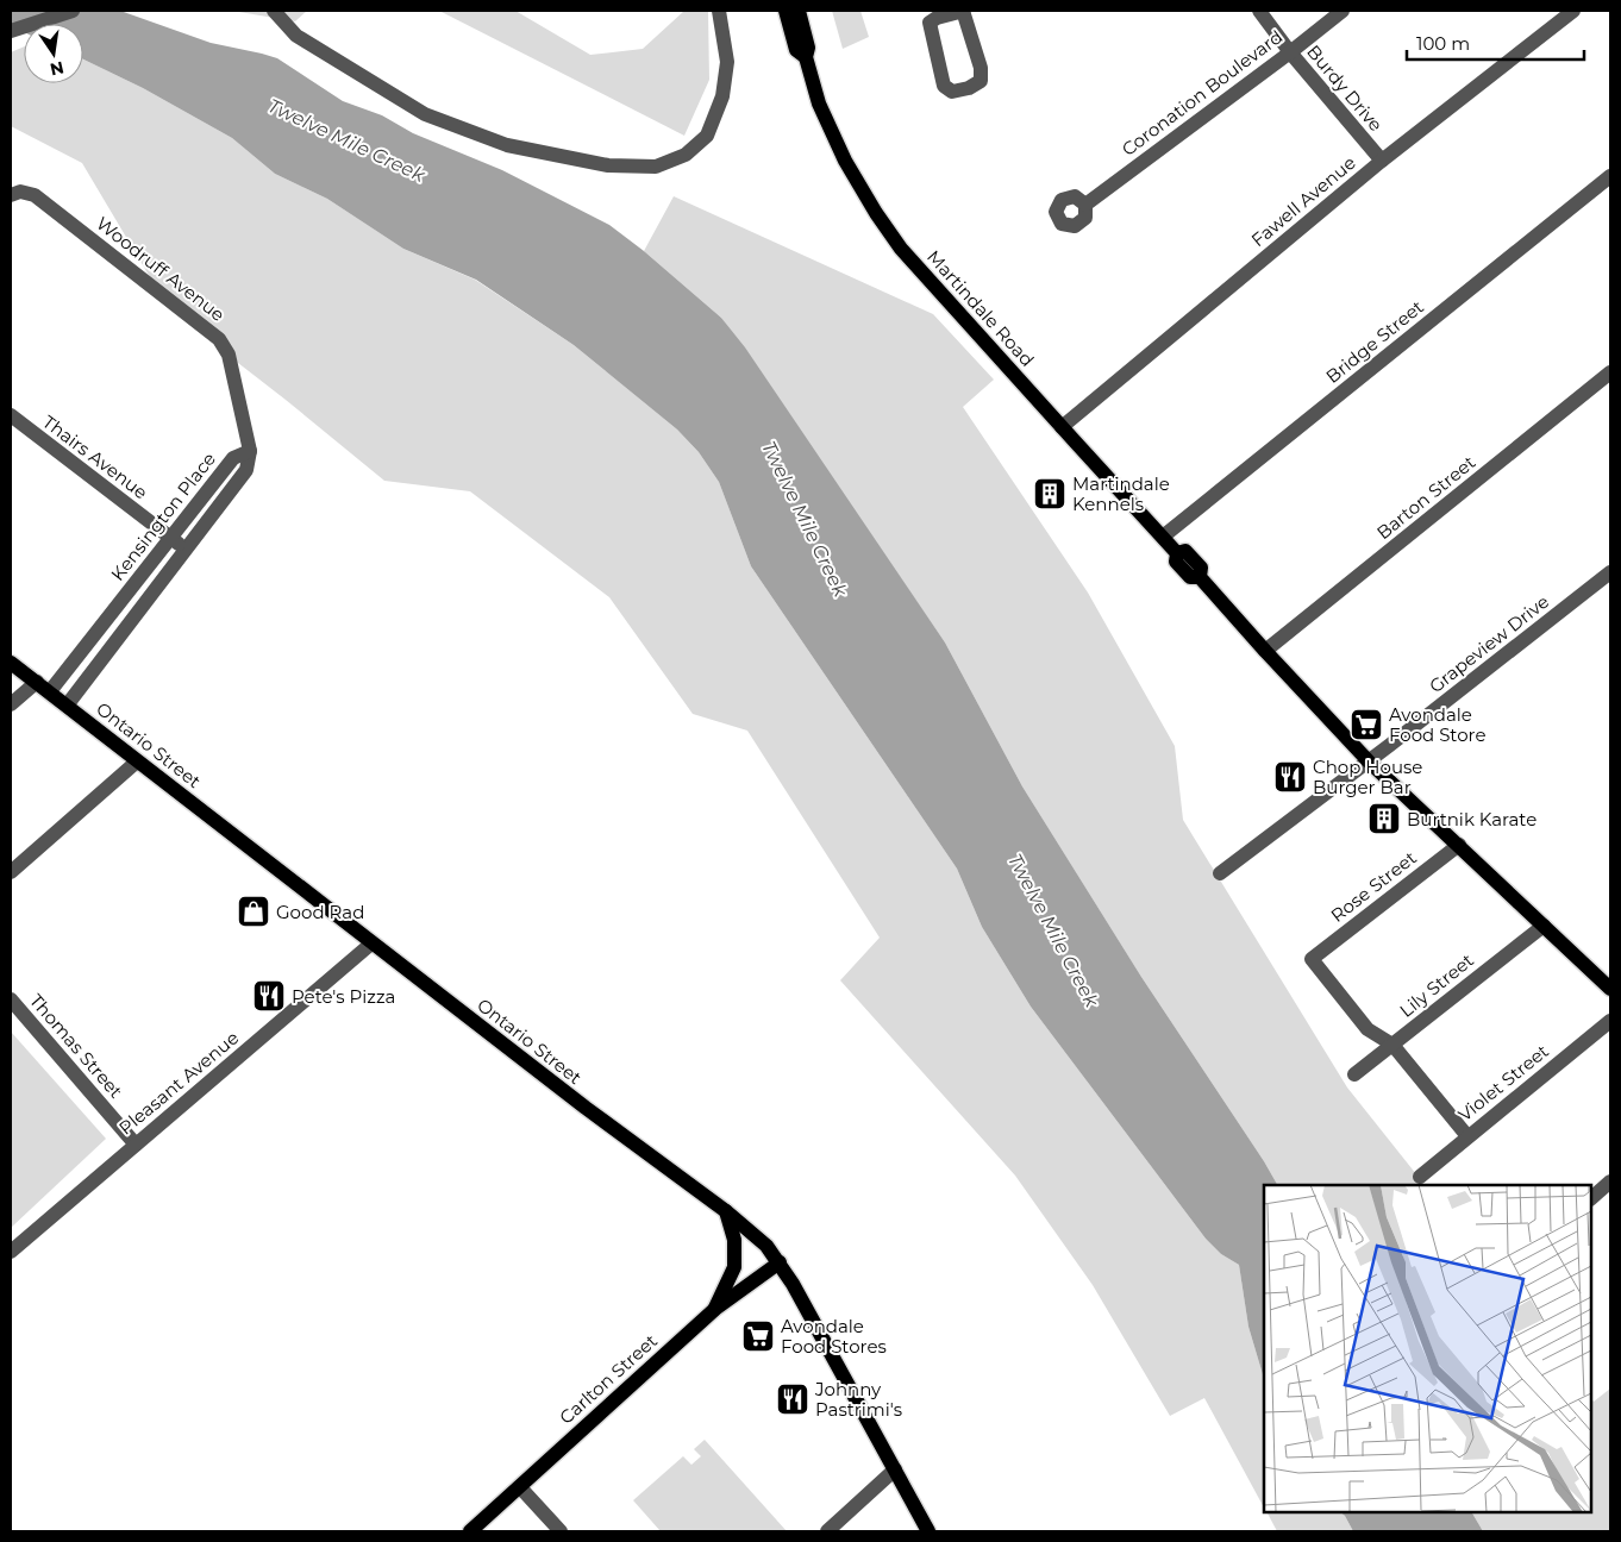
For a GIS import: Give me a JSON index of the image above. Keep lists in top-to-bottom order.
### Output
{
  "streets": {
    "main road": ["Martindale Road", "Ontario Street", "Carlton Street"],
    "street": [
      "Burdy Drive",
      "Coronation Boulevard",
      "Fawell Avenue",
      "Woodruff Avenue",
      "Bridge Street",
      "Thairs Avenue",
      "Barton Street",
      "Kensington Place",
      "Grapeview Drive",
      "Rose Street",
      "Lily Street",
      "Thomas Street",
      "Pleasant Avenue",
      "Violet Street"
    ]
  },
  "crossings": [
    ["Burdy Drive", "Coronation Boulevard"],
    ["Burdy Drive", "Fawell Avenue"],
    ["Fawell Avenue", "Martindale Road"],
    ["Woodruff Avenue", "Kensington Place"],
    ["Martindale Road", "Bridge Street"],
    ["Martindale Road", "Barton Street"],
    ["Martindale Road", "Grapeview Drive"],
    ["Martindale Road", "Rose Street"],
    ["Martindale Road", "Lily Street"],
    ["Thairs Avenue", "Kensington Place"],
    ["Kensington Place", "Ontario Street"],
    ["Ontario Street", "Pleasant Avenue"],
    ["Ontario Street", "Carlton Street"],
    ["Rose Street", "Lily Street"],
    ["Thomas Street", "Pleasant Avenue"]
  ],
  "water": ["Twelve Mile Creek"],
  "places": {
    "building": ["Martindale Kennels", "Burtnik Karate"],
    "supermarket": ["Avondale Food Store", "Avondale Food Stores"],
    "restaurant": ["Chop House Burger Bar", "Pete's Pizza", "Johnny Pastrimi's"],
    "shop": ["Good Rad"]
  },
  "scale_bar": "100 m",
  "north": "bottom"
}
